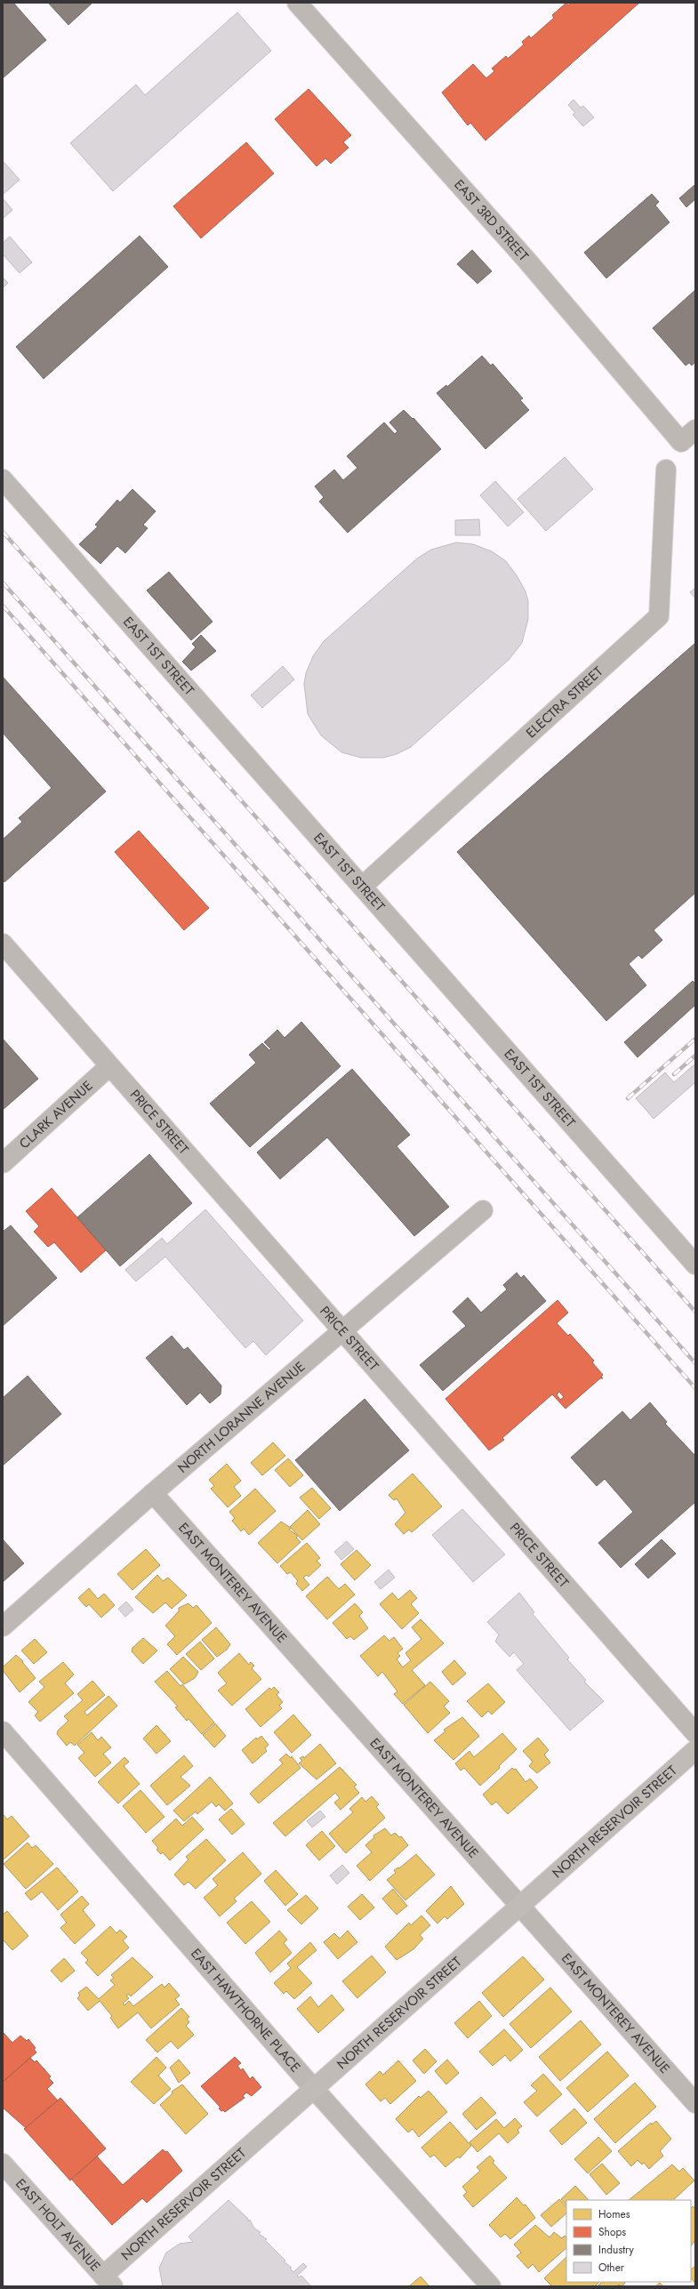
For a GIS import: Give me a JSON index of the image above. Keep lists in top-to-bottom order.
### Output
{
  "streets": {
    "main road": ["NORTH RESERVOIR STREET", "EAST HOLT AVENUE"],
    "street": [
      "EAST 3RD STREET",
      "EAST 1ST STREET",
      "ELECTRA STREET",
      "CLARK AVENUE",
      "PRICE STREET",
      "NORTH LORANNE AVENUE",
      "EAST MONTEREY AVENUE",
      "EAST HAWTHORNE PLACE"
    ]
  },
  "crossings": [
    ["EAST 1ST STREET", "ELECTRA STREET"],
    ["CLARK AVENUE", "PRICE STREET"],
    ["PRICE STREET", "NORTH LORANNE AVENUE"],
    ["NORTH LORANNE AVENUE", "EAST MONTEREY AVENUE"],
    ["EAST MONTEREY AVENUE", "NORTH RESERVOIR STREET"],
    ["NORTH RESERVOIR STREET", "EAST HAWTHORNE PLACE"],
    ["NORTH RESERVOIR STREET", "EAST HOLT AVENUE"]
  ],
  "legend": [
    "Homes",
    "Shops",
    "Industry",
    "Other"
  ]
}
